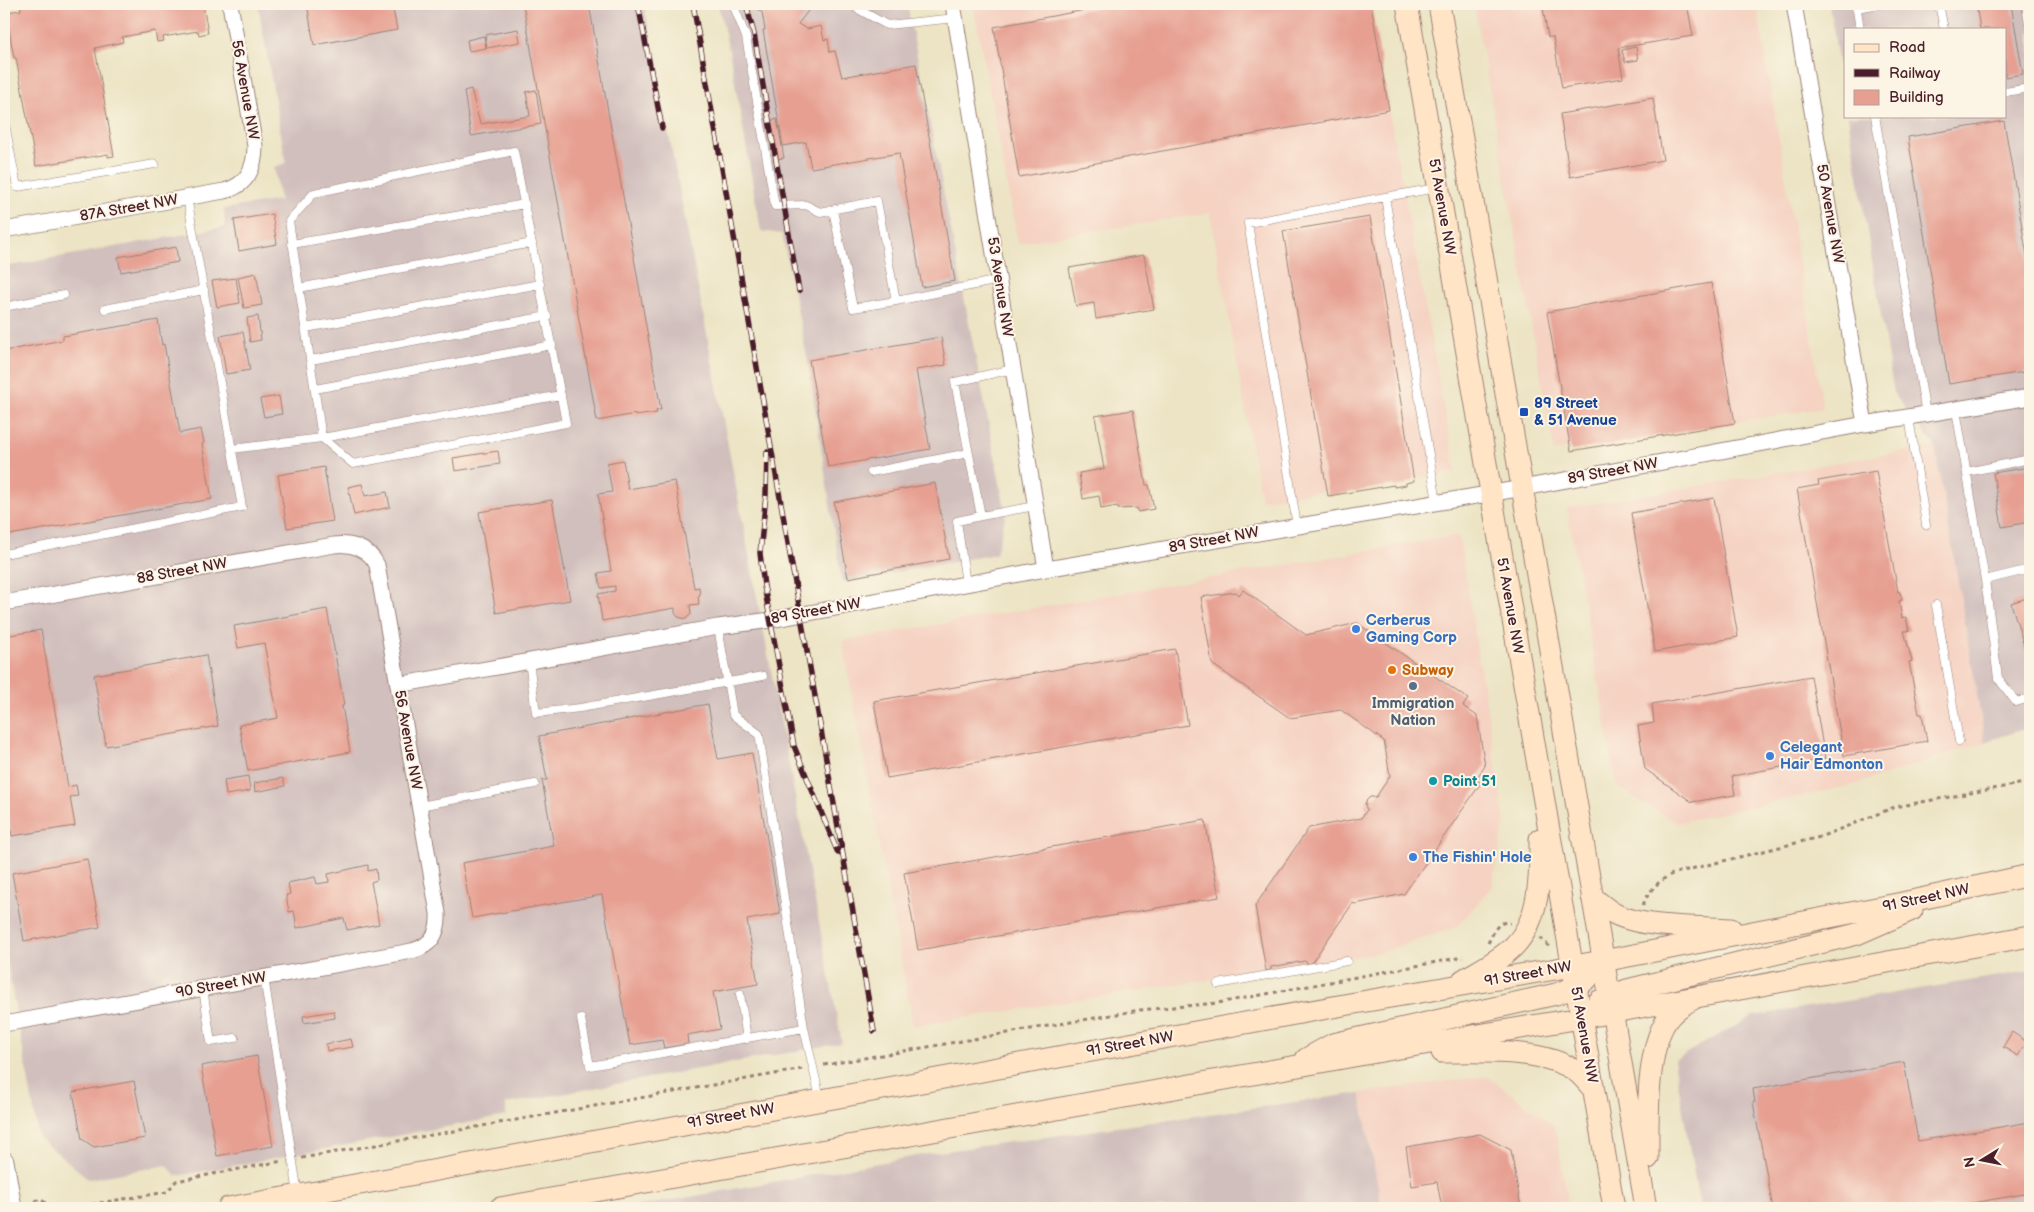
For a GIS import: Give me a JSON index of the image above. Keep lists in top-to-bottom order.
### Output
{
  "streets": {
    "main road": ["51 Avenue NW", "91 Street NW"],
    "street": [
      "56 Avenue NW",
      "87A Street NW",
      "50 Avenue NW",
      "53 Avenue NW",
      "89 Street NW",
      "88 Street NW",
      "90 Street NW"
    ]
  },
  "crossings": [
    ["56 Avenue NW", "87A Street NW"],
    ["56 Avenue NW", "89 Street NW"],
    ["56 Avenue NW", "88 Street NW"],
    ["56 Avenue NW", "90 Street NW"],
    ["51 Avenue NW", "89 Street NW"],
    ["51 Avenue NW", "91 Street NW"],
    ["50 Avenue NW", "89 Street NW"],
    ["53 Avenue NW", "89 Street NW"]
  ],
  "places": {
    "transit": ["89 Street & 51 Avenue"],
    "other": [
      "Cerberus Gaming Corp",
      "Subway",
      "Immigration Nation",
      "Celegant Hair Edmonton",
      "Point 51",
      "The Fishin' Hole"
    ]
  },
  "legend": ["Road", "Railway", "Building"],
  "north": "left"
}
